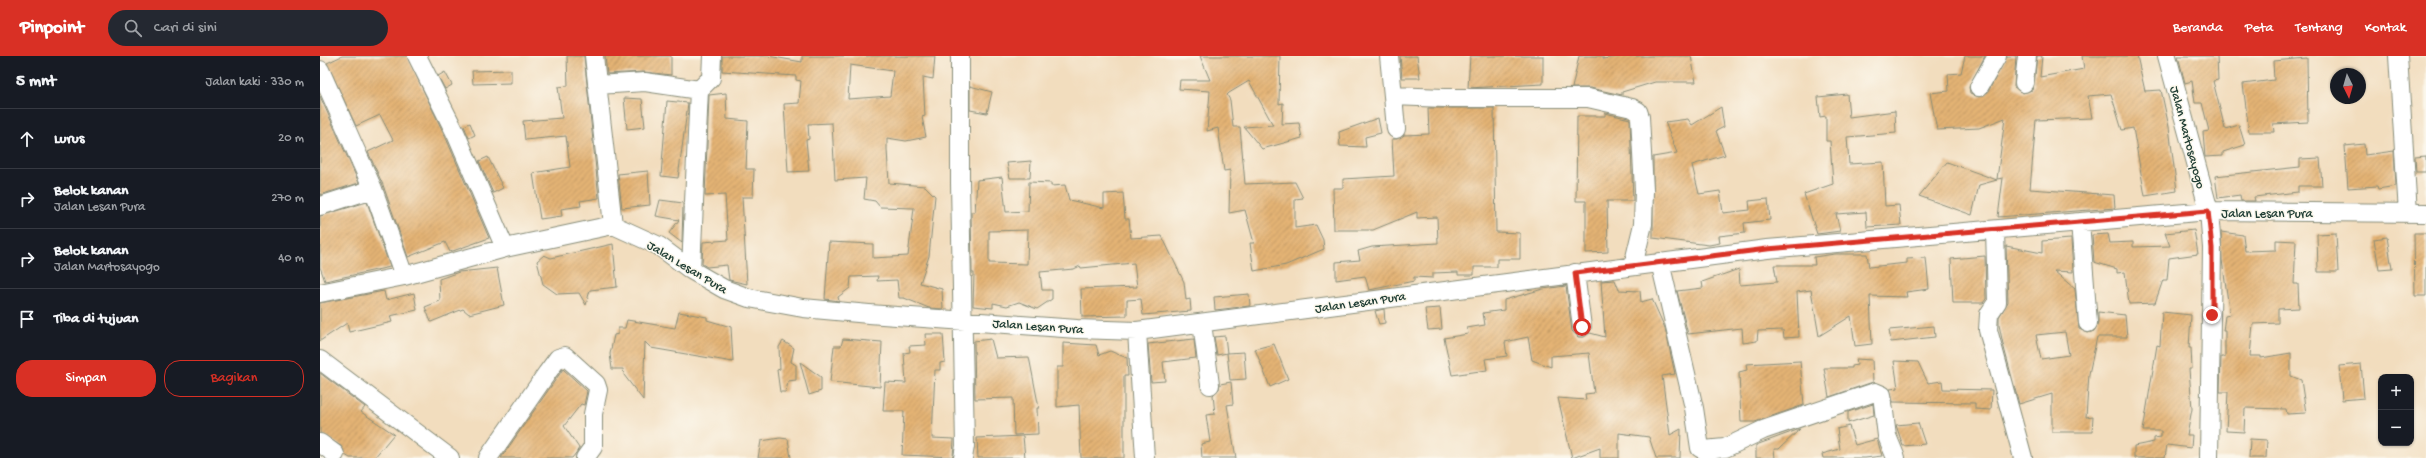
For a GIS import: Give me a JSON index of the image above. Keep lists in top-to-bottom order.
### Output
{
  "streets": {
    "street": ["Jalan Martosayogo", "Jalan Lesan Pura"]
  },
  "crossings": [
    ["Jalan Martosayogo", "Jalan Lesan Pura"]
  ],
  "north": "bottom",
  "page": {
    "header": "Pinpoint",
    "search": "Cari di sini",
    "nav": [
      "Beranda",
      "Peta",
      "Tentang",
      "Kontak"
    ],
    "heading": ["5 mnt", "Jalan kaki · 330 m"],
    "list": [
      ["Lurus", "20 m"],
      ["Belok kanan", "Jalan Lesan Pura", "270 m"],
      ["Belok kanan", "Jalan Martosayogo", "40 m"],
      "Tiba di tujuan"
    ],
    "buttons": ["Simpan", "Bagikan"],
    "map_buttons": ["+", "−"]
  }
}
